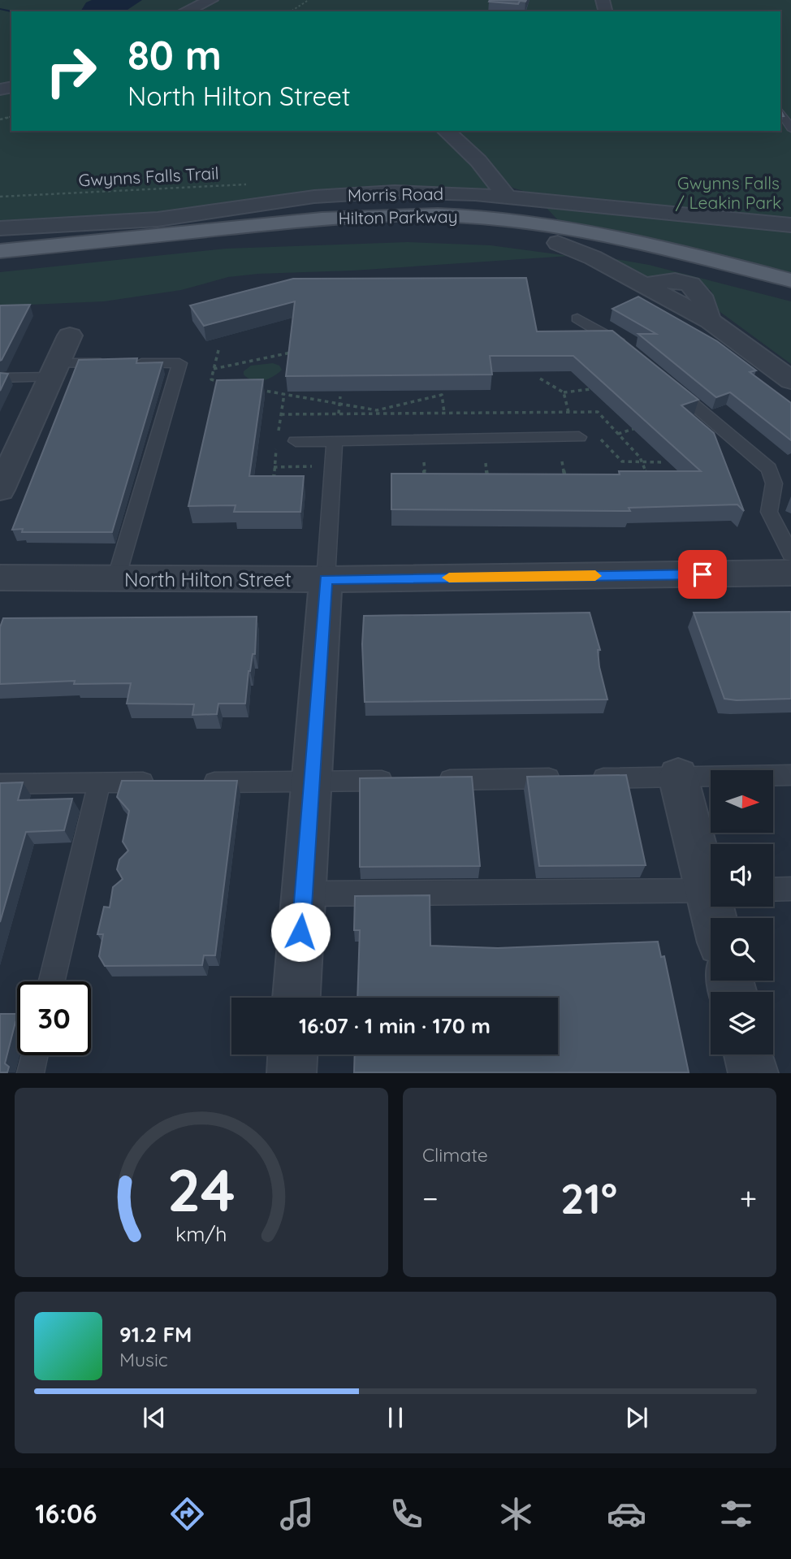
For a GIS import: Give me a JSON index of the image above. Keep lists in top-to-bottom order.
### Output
{
  "streets": {
    "main road": ["Hilton Parkway"],
    "street": ["Morris Road", "North Hilton Street"],
    "path": ["Gwynns Falls Trail"]
  },
  "parks": ["Gwynns Falls / Leakin Park"],
  "north": "right",
  "page": {
    "turn": ["80 m", "North Hilton Street"],
    "limit": "30",
    "trip": "16:07 · 1 min · 170 m",
    "tile": "Climate",
    "heat": ["−", "21°", "+"],
    "song": ["91.2 FM", "Music"],
    "tabs": "16:06",
    "gauge": ["24", "km/h"]
  }
}
